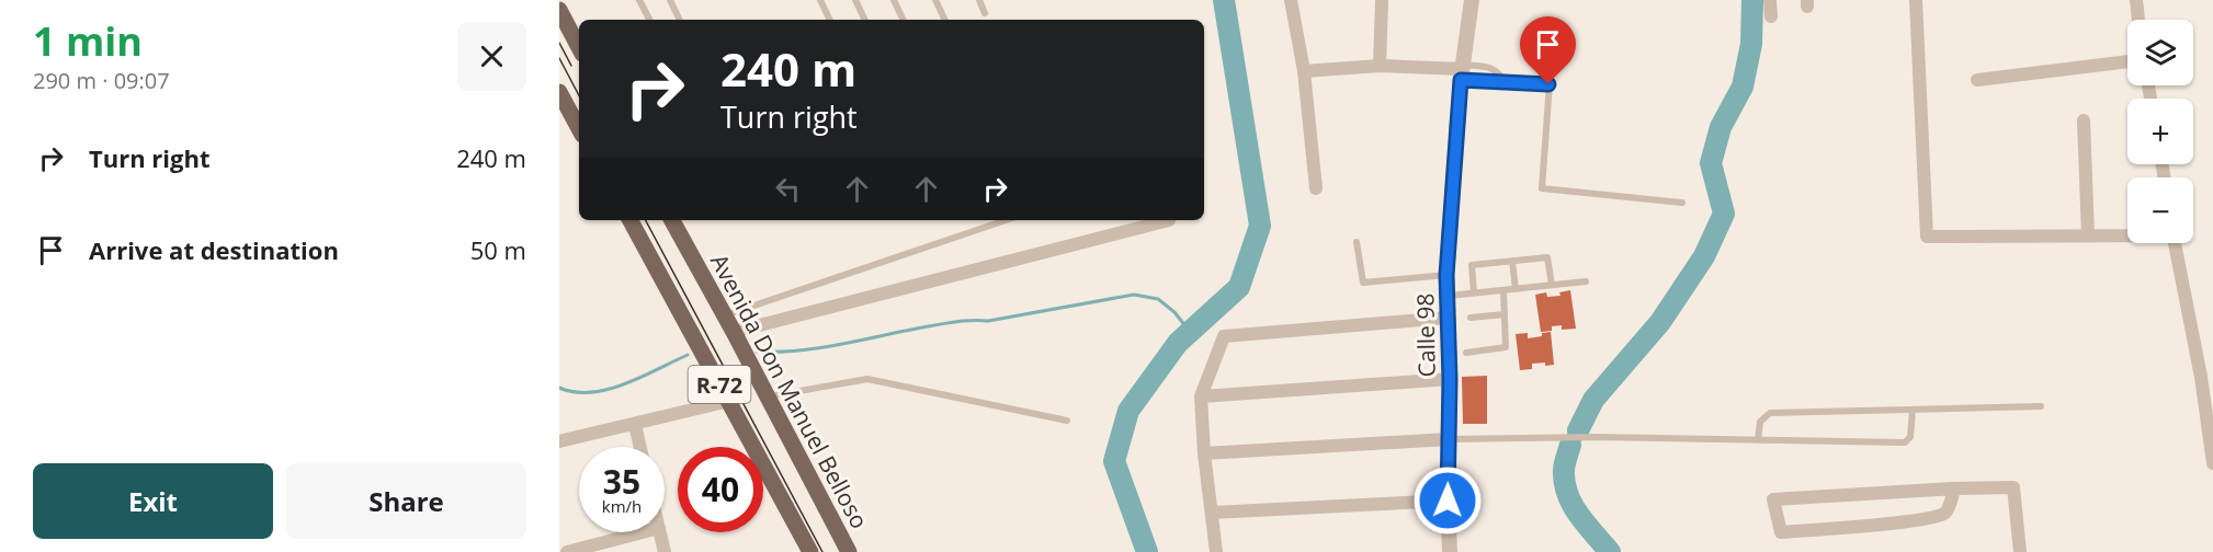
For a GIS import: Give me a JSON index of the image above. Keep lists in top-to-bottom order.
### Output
{
  "streets": {
    "main road": ["R-72", "Avenida Don Manuel Belloso"],
    "street": ["Calle 98"]
  },
  "page": {
    "heading": ["1 min", "290 m · 09:07"],
    "map_buttons": ["+", "−"],
    "turn": ["240 m", "Turn right"],
    "list": [
      {
        "name": "Turn right",
        "value": "240 m"
      },
      {
        "name": "Arrive at destination",
        "value": "50 m"
      }
    ],
    "speed": "35 km/h",
    "limit": "40",
    "buttons": ["Exit", "Share"]
  }
}
